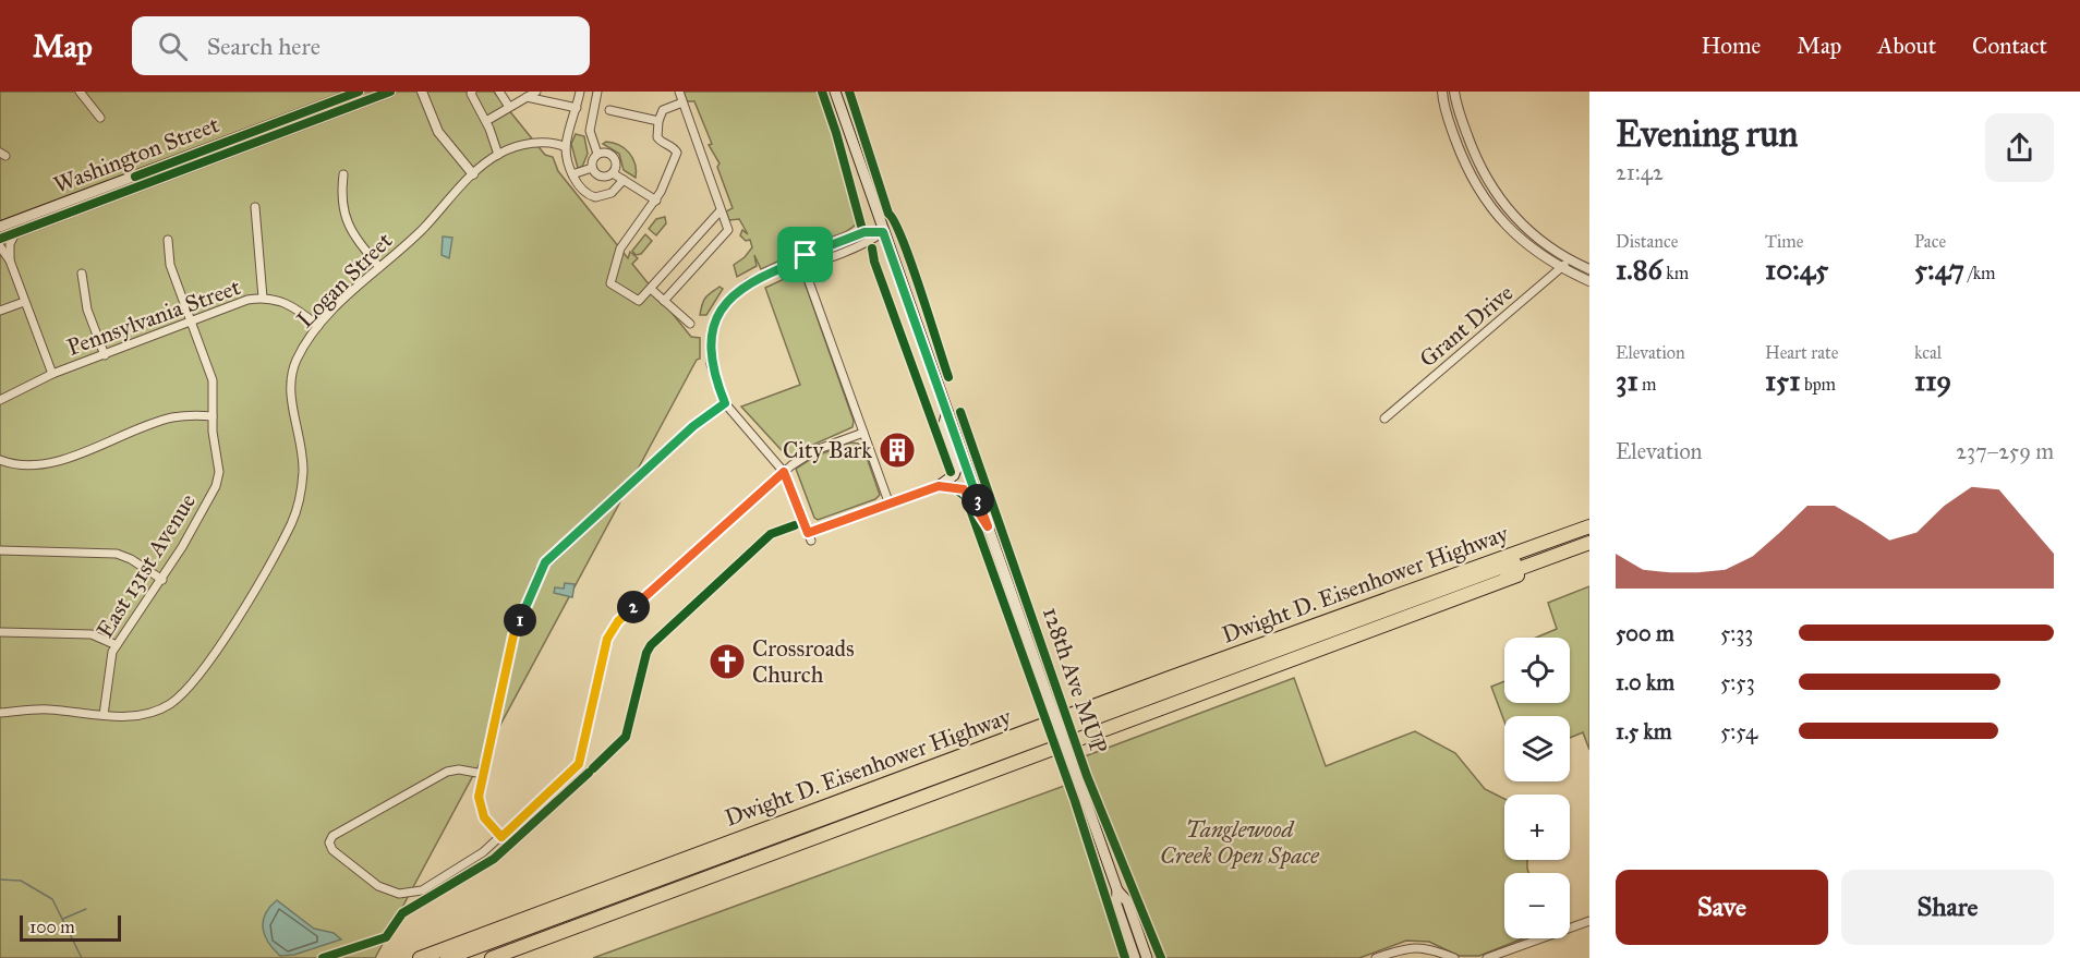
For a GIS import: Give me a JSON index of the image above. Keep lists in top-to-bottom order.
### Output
{
  "streets": {
    "highway": ["Dwight D. Eisenhower Highway"],
    "main road": ["Washington Street"],
    "street": [
      "Logan Street",
      "Pennsylvania Street",
      "Grant Drive",
      "East 131st Avenue"
    ],
    "cycle path": ["128th Ave MUP"]
  },
  "crossings": [
    ["Logan Street", "Pennsylvania Street"],
    ["Logan Street", "East 131st Avenue"],
    ["Pennsylvania Street", "East 131st Avenue"]
  ],
  "parks": ["Tanglewood Creek Open Space"],
  "places": {
    "building": ["City Bark"],
    "church": ["Crossroads Church"]
  },
  "scale_bar": "100 m",
  "page": {
    "header": "Map",
    "search": "Search here",
    "nav": [
      "Home",
      "Map",
      "About",
      "Contact"
    ],
    "heading": ["Evening run", "21:42"],
    "stats": [
      ["Distance", "1.86 km"],
      ["Time", "10:45"],
      ["Pace", "5:47 /km"],
      ["Elevation", "31 m"],
      ["Heart rate", "151 bpm"],
      ["kcal", "119"]
    ],
    "chart": ["Elevation", "237–259 m"],
    "pins": ["3", "2", "1"],
    "list": [
      {
        "name": "500 m",
        "note": "5:33"
      },
      {
        "name": "1.0 km",
        "note": "5:53"
      },
      {
        "name": "1.5 km",
        "note": "5:54"
      }
    ],
    "map_buttons": ["+", "−"],
    "buttons": ["Save", "Share"],
    "scale": "100 m"
  }
}
